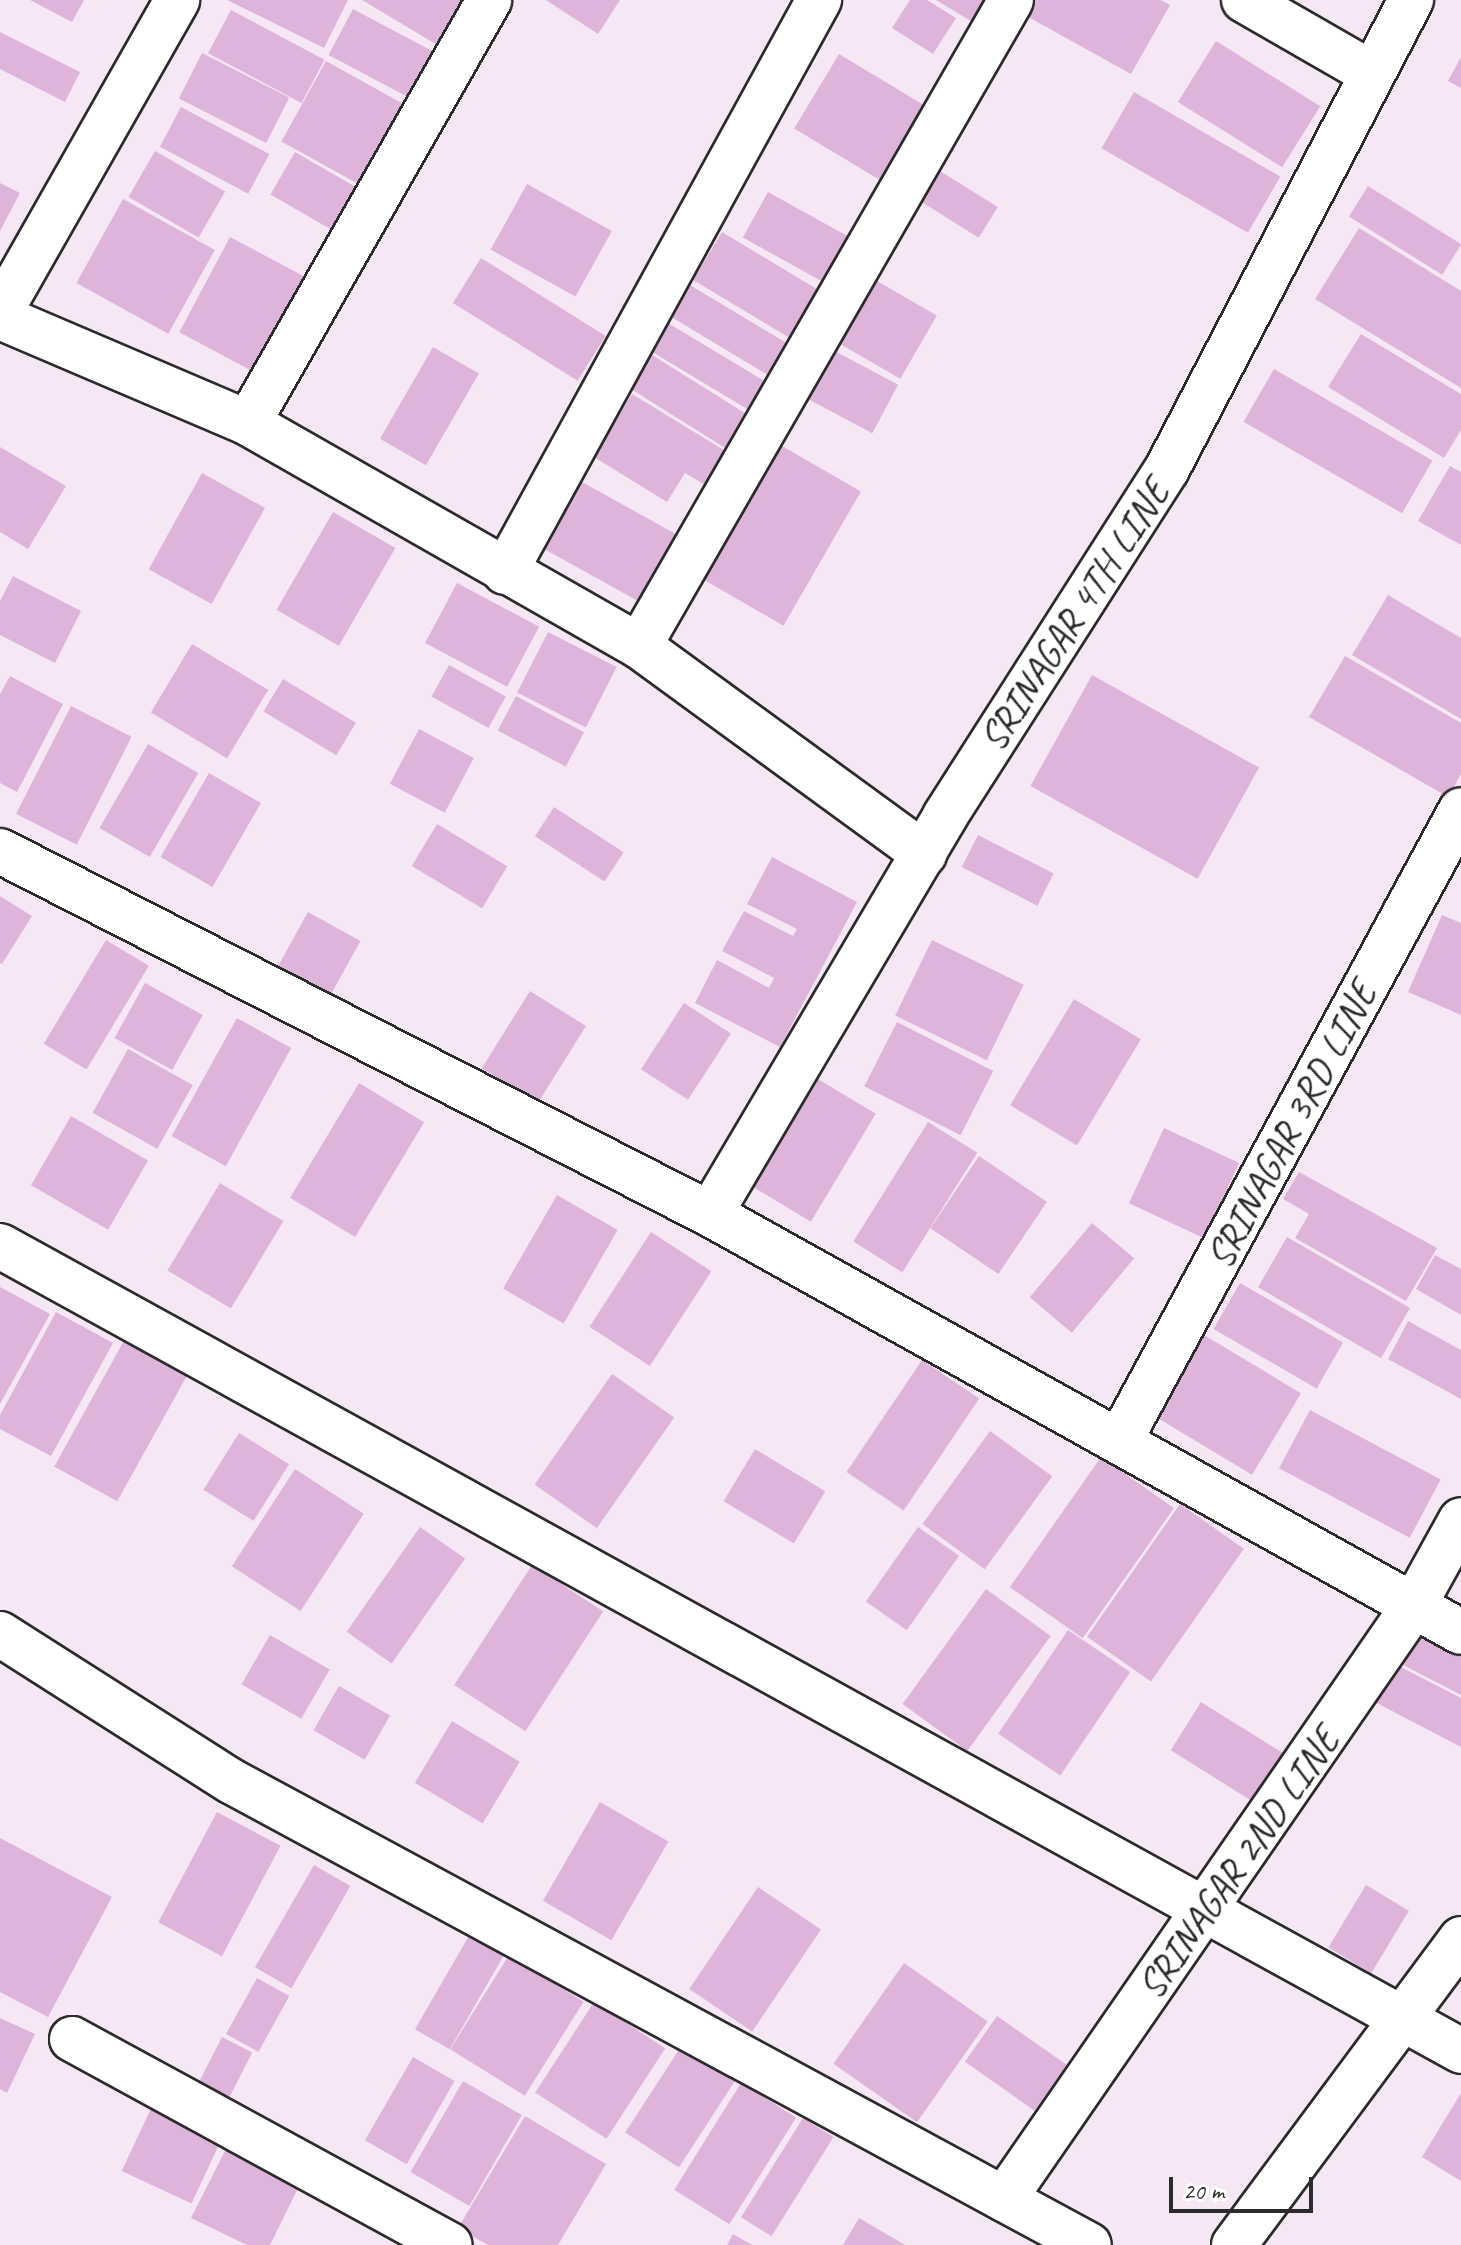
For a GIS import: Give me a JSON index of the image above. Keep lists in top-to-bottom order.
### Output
{
  "streets": {
    "street": ["SRINAGAR 4TH LINE", "SRINAGAR 3RD LINE", "SRINAGAR 2ND LINE"]
  },
  "scale_bar": "20 m"
}
